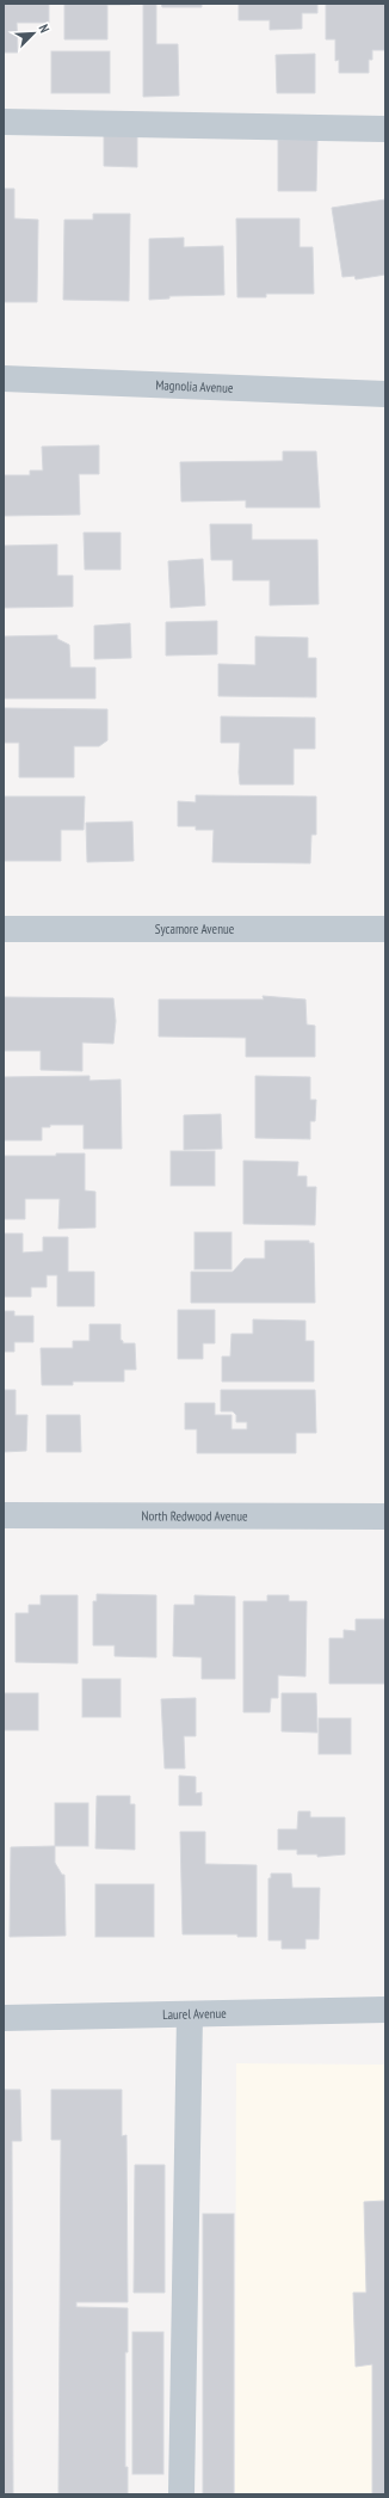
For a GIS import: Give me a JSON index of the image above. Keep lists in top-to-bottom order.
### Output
{
  "streets": {
    "street": [
      "Magnolia Avenue",
      "Sycamore Avenue",
      "North Redwood Avenue",
      "Laurel Avenue"
    ]
  },
  "north": "top right"
}
